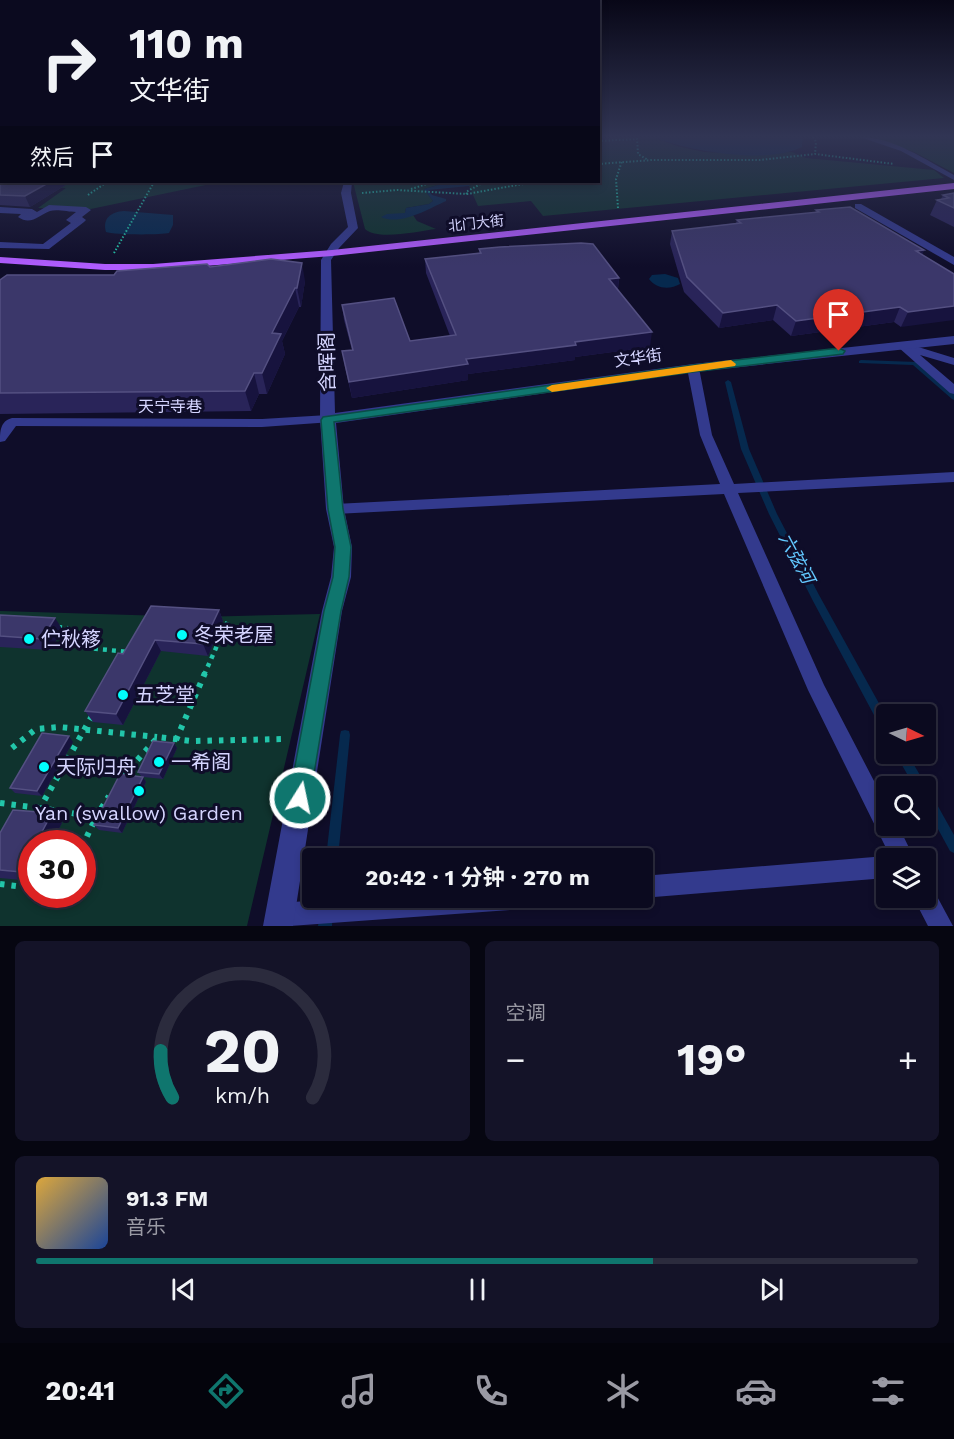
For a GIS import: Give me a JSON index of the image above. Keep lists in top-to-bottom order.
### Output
{
  "streets": {
    "main road": ["北门大街"],
    "street": ["文华街", "含晖阁"],
    "lane": ["天宁寺巷"]
  },
  "crossings": [
    ["北门大街", "含晖阁"],
    ["文华街", "含晖阁"],
    ["文华街", "天宁寺巷"],
    ["含晖阁", "天宁寺巷"]
  ],
  "water": ["六弦河"],
  "places": [
    "冬荣老屋",
    "伫秋簃",
    "五芝堂",
    "一希阁",
    "天际归舟",
    "Yan (swallow) Garden"
  ],
  "north": "right",
  "page": {
    "turn": ["110 m", "文华街"],
    "then": "然后",
    "limit": "30",
    "trip": "20:42 · 1 分钟 · 270 m",
    "tile": "空调",
    "heat": ["−", "19°", "+"],
    "song": ["91.3 FM", "音乐"],
    "tabs": "20:41",
    "gauge": ["20", "km/h"]
  }
}
